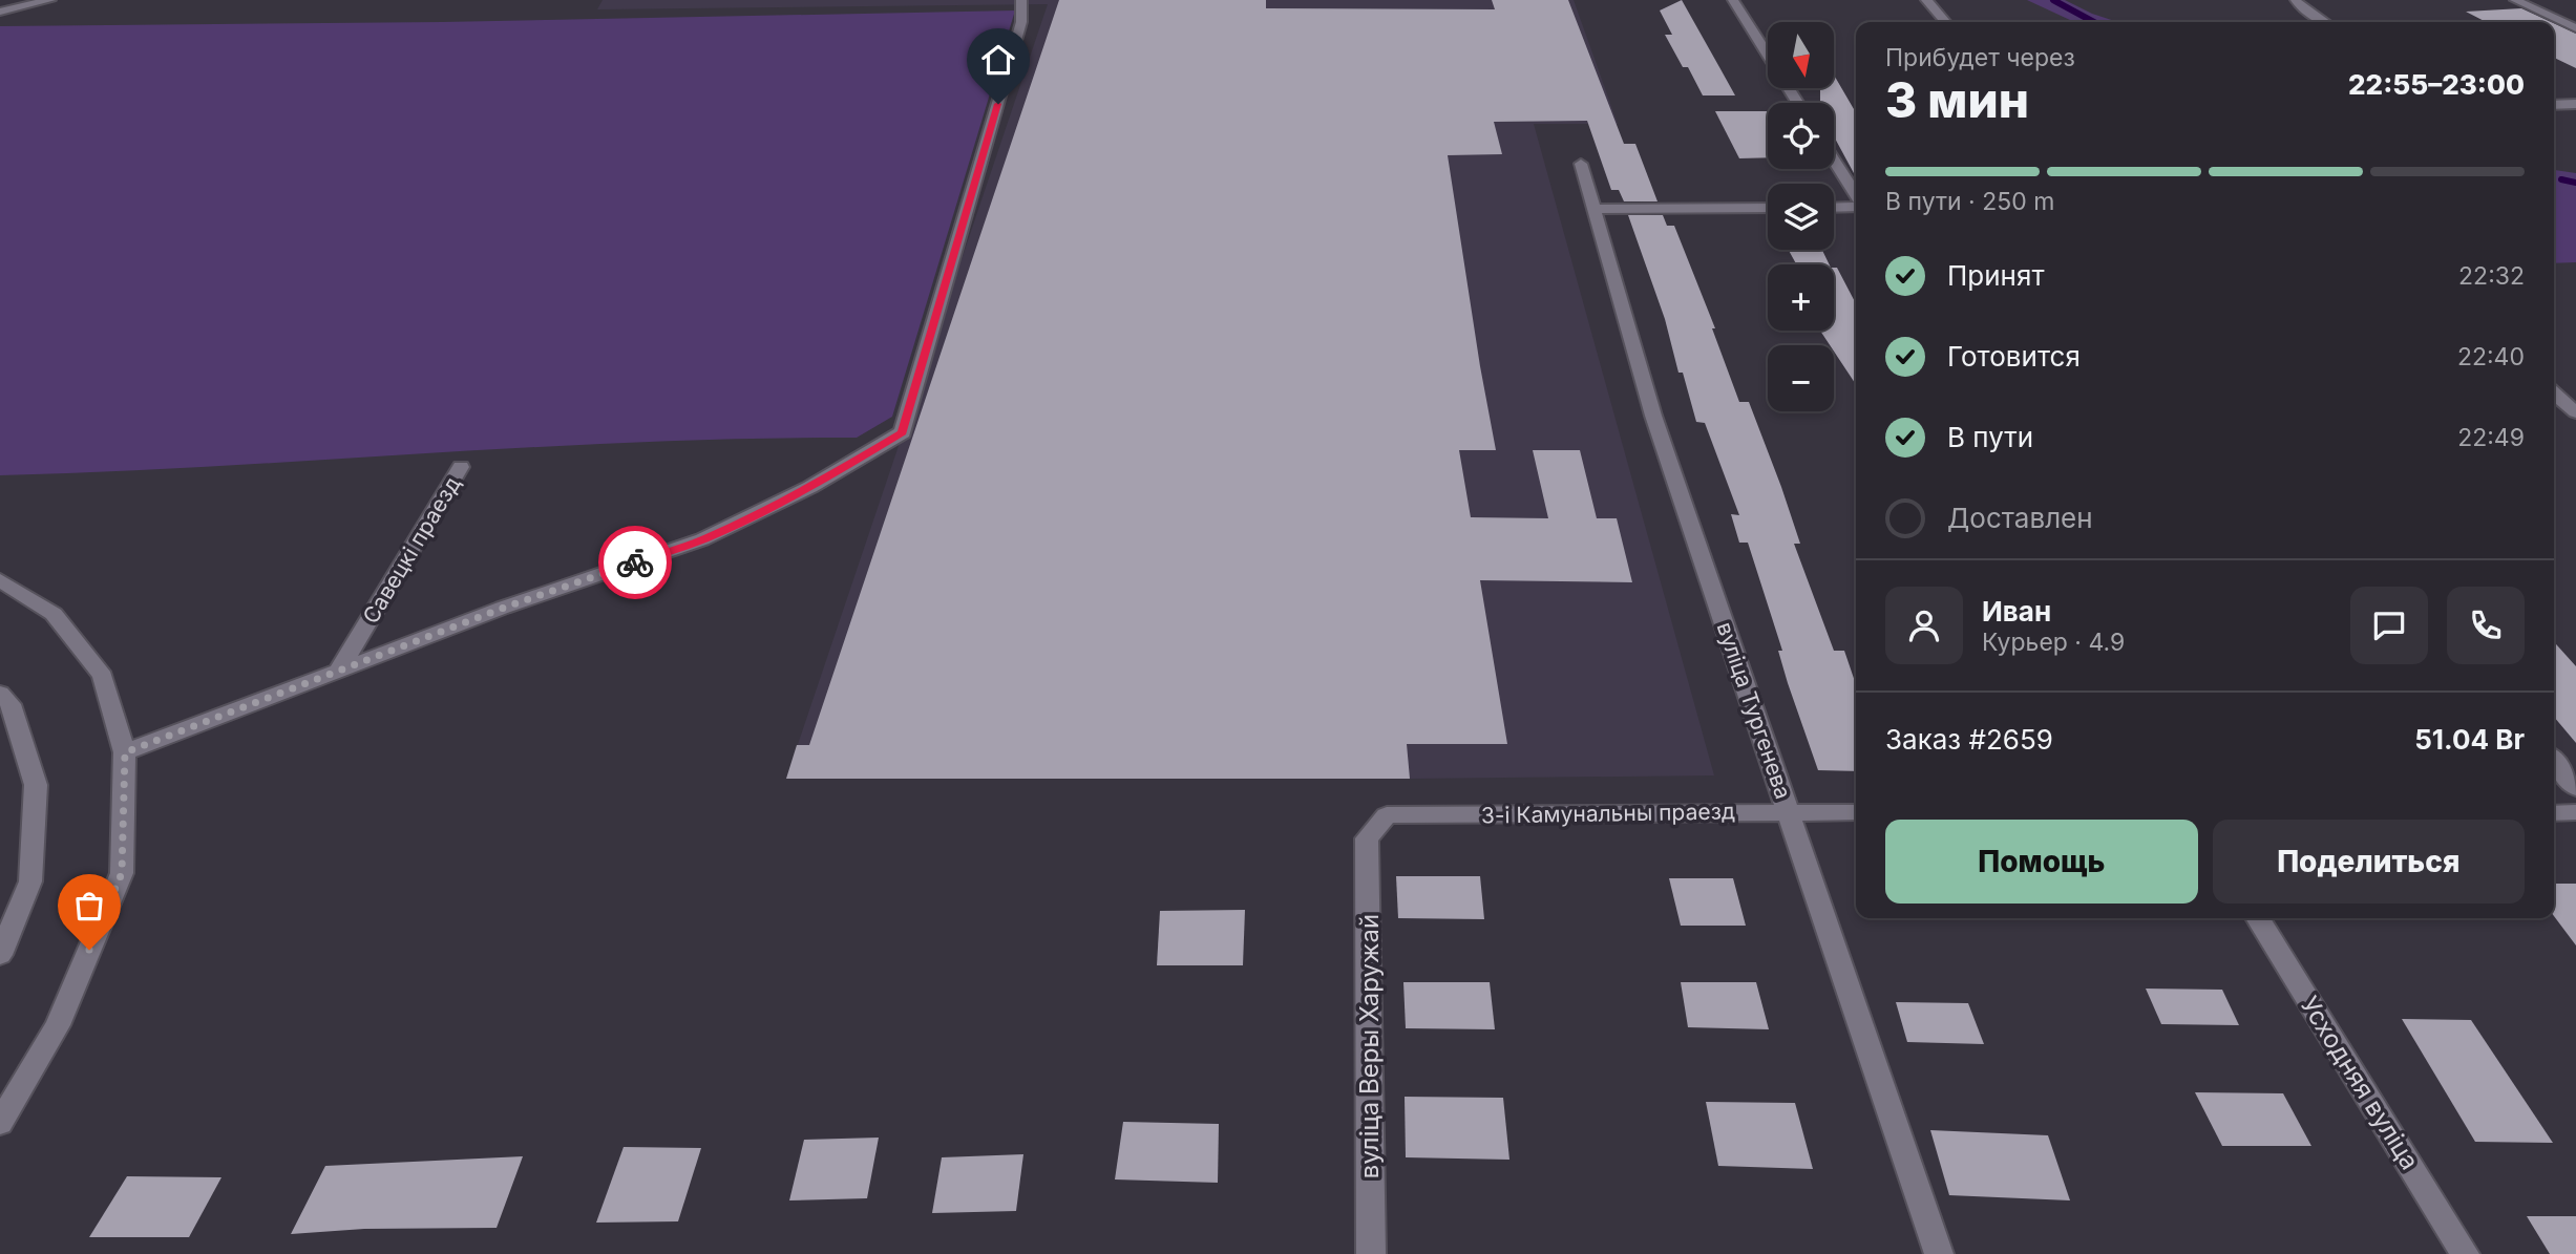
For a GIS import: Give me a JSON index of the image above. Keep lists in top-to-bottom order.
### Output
{
  "streets": {
    "street": [
      "Савецкі праезд",
      "вуліца Тургенева",
      "3-і Камунальны праезд",
      "вуліца Веры Харужай",
      "Усходняя вуліца"
    ]
  },
  "crossings": [
    ["вуліца Тургенева", "3-і Камунальны праезд"],
    ["3-і Камунальны праезд", "вуліца Веры Харужай"]
  ],
  "north": "bottom",
  "page": {
    "map_buttons": ["+", "−"],
    "heading": ["3 мин", "Прибудет через", "22:55–23:00"],
    "panel": [
      "Иван",
      "Курьер · 4.9",
      "Заказ #2659",
      "51.04 Br"
    ],
    "bar": "В пути · 250 m",
    "list": [
      ["Принят", "22:32"],
      ["Готовится", "22:40"],
      ["В пути", "22:49"],
      "Доставлен"
    ],
    "buttons": ["Помощь", "Поделиться"]
  }
}
